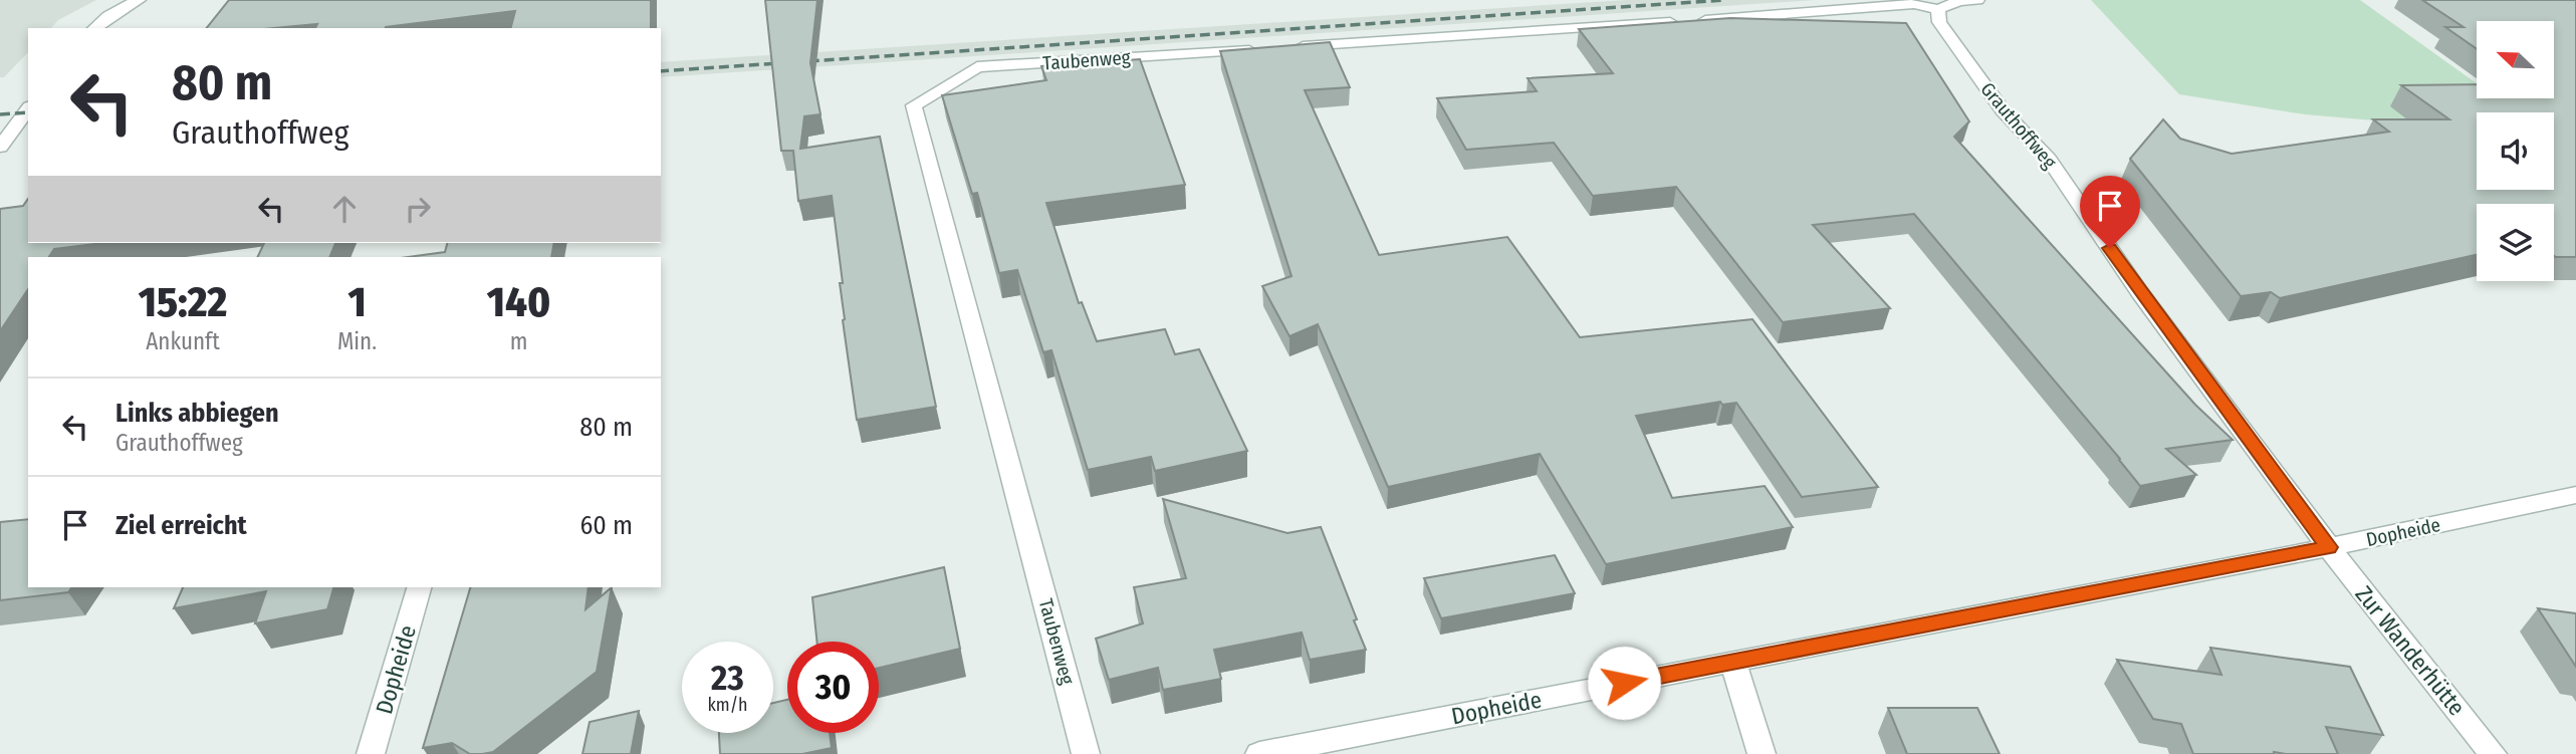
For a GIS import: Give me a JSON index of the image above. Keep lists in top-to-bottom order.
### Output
{
  "streets": {
    "street": [
      "Taubenweg",
      "Grauthoffweg",
      "Dopheide",
      "Zur Wanderhütte"
    ]
  },
  "crossings": [
    ["Taubenweg", "Grauthoffweg"],
    ["Grauthoffweg", "Dopheide"],
    ["Grauthoffweg", "Zur Wanderhütte"],
    ["Dopheide", "Zur Wanderhütte"]
  ],
  "north": "top left",
  "page": {
    "turn": ["80 m", "Grauthoffweg"],
    "eta": [
      "15:22",
      "Ankunft",
      "1",
      "Min.",
      "140",
      "m"
    ],
    "list": [
      {
        "name": "Links abbiegen",
        "note": "Grauthoffweg",
        "value": "80 m"
      },
      {
        "name": "Ziel erreicht",
        "value": "60 m"
      }
    ],
    "speed": "23 km/h",
    "limit": "30"
  }
}
